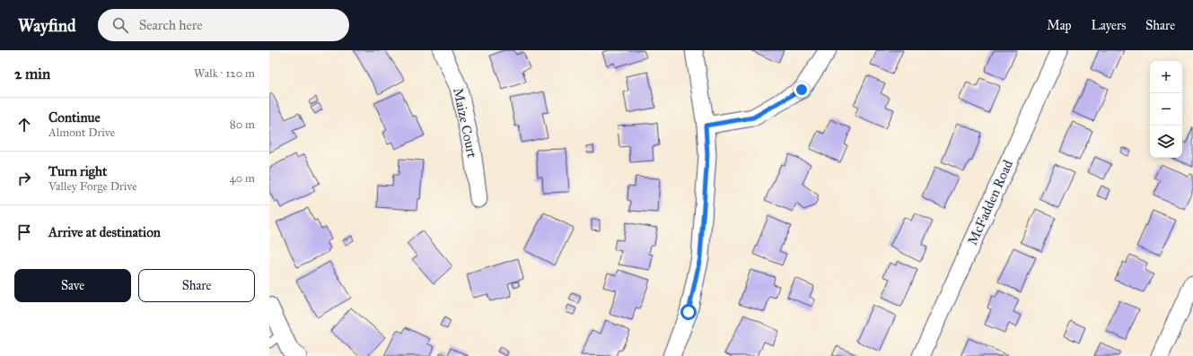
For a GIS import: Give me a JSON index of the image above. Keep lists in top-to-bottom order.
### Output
{
  "streets": {
    "street": ["Maize Court", "McFadden Road"]
  },
  "page": {
    "header": "Wayfind",
    "search": "Search here",
    "nav": ["Map", "Layers", "Share"],
    "heading": ["2 min", "Walk · 120 m"],
    "map_buttons": ["+", "−"],
    "list": [
      ["Continue", "Almont Drive", "80 m"],
      ["Turn right", "Valley Forge Drive", "40 m"],
      "Arrive at destination"
    ],
    "buttons": ["Save", "Share"]
  }
}
